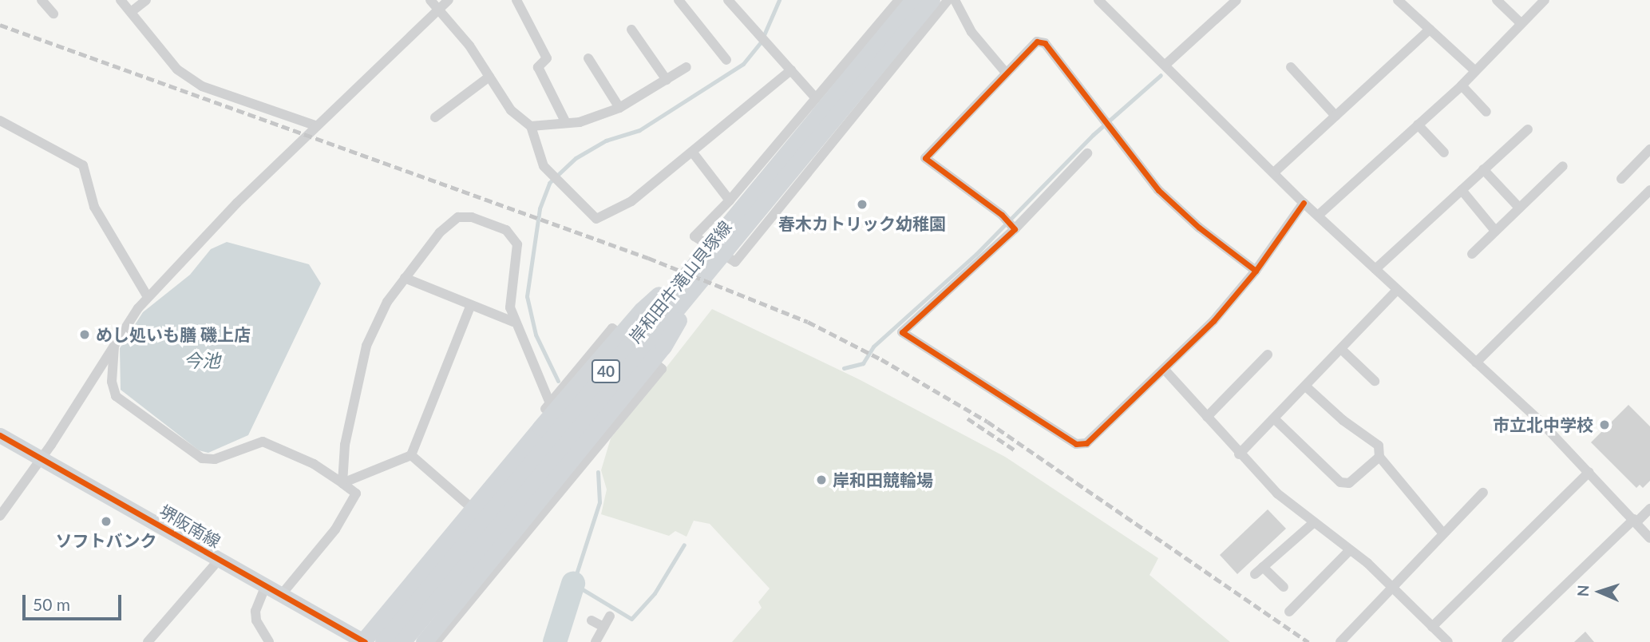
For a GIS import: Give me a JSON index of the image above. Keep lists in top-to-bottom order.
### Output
{
  "streets": {
    "main road": ["岸和田牛滝山貝塚線", "40", "堺阪南線"]
  },
  "water": ["今池"],
  "places": [
    "春木カトリック幼稚園",
    "めし処いも膳 磯上店",
    "市立北中学校",
    "岸和田競輪場",
    "ソフトバンク"
  ],
  "scale_bar": "50 m",
  "north": "left"
}
